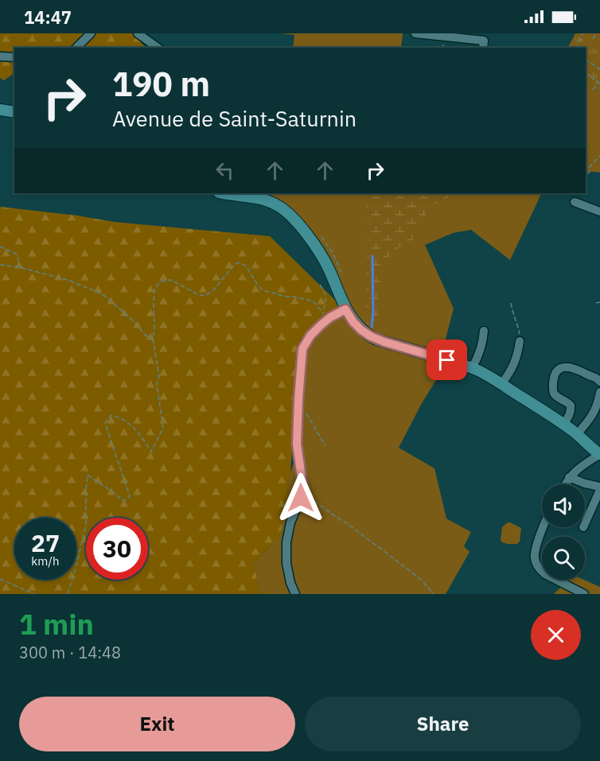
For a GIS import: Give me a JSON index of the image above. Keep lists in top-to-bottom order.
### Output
{
  "page": {
    "status": "14:47",
    "turn": ["190 m", "Avenue de Saint-Saturnin"],
    "speed": "27 km/h",
    "limit": "30",
    "heading": ["1 min", "300 m · 14:48"],
    "buttons": ["Exit", "Share"]
  }
}
